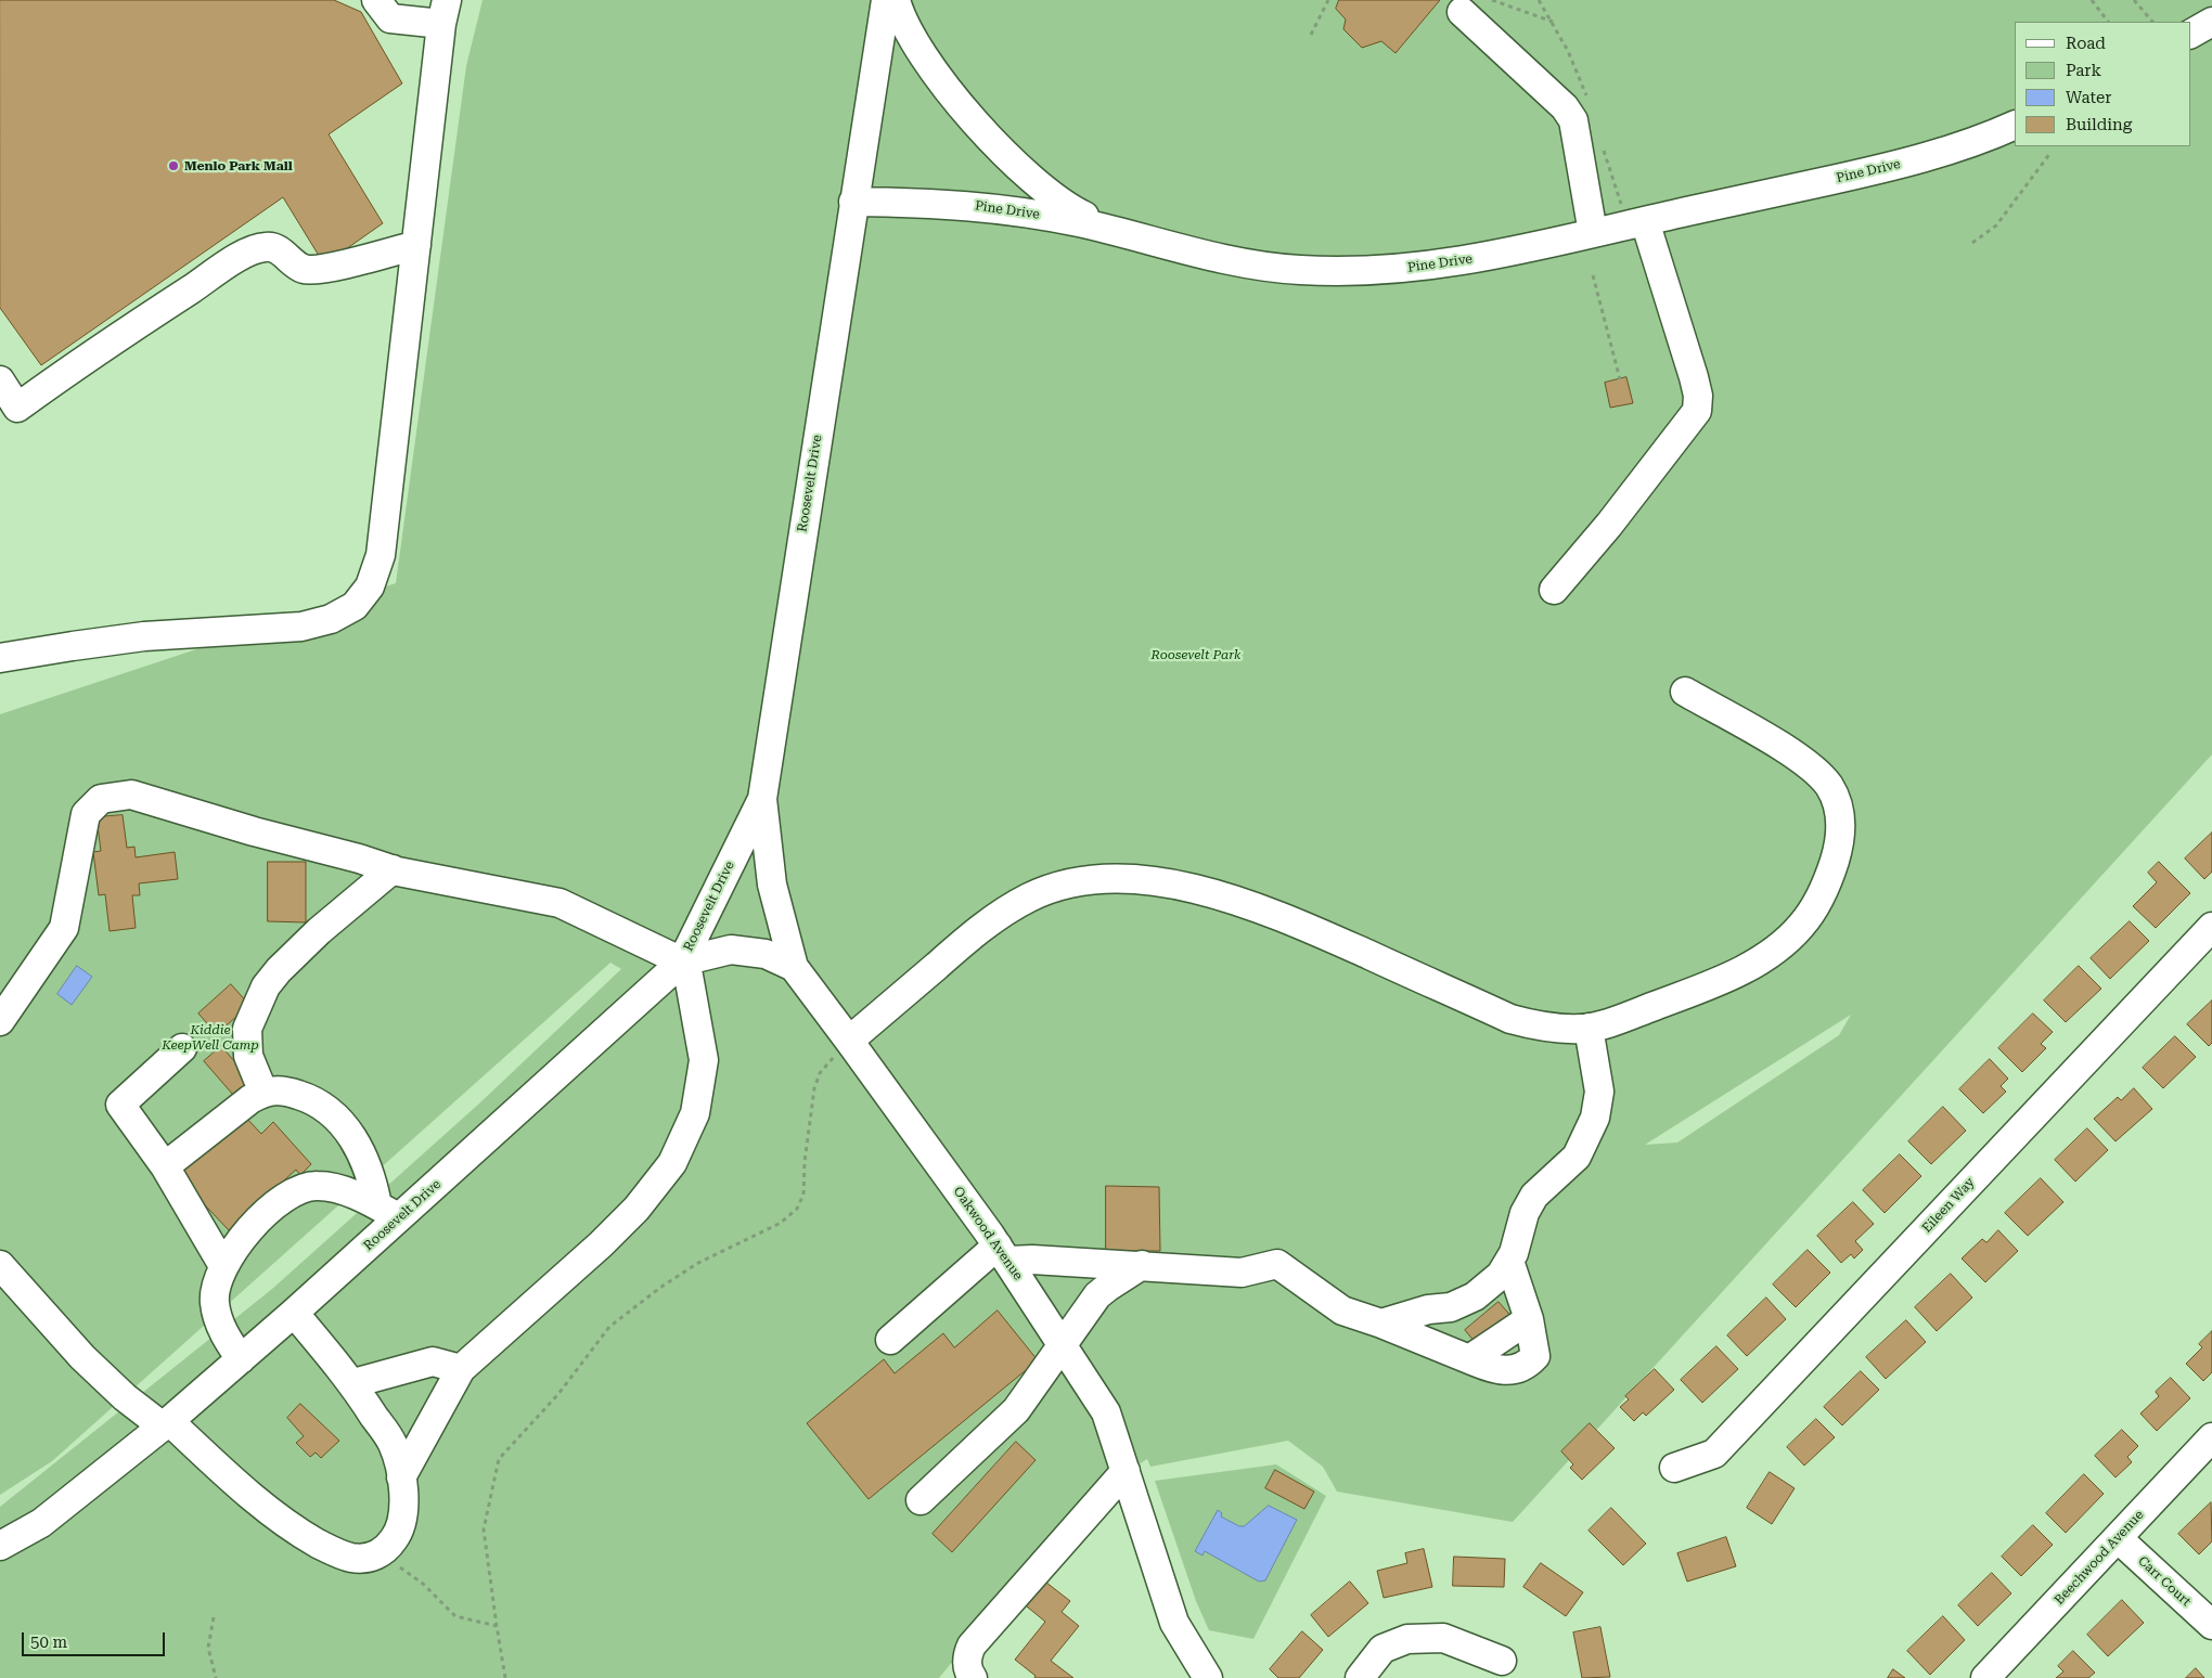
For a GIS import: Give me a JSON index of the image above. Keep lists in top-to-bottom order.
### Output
{
  "streets": {
    "street": [
      "Pine Drive",
      "Roosevelt Drive",
      "Eileen Way",
      "Oakwood Avenue",
      "Beechwood Avenue",
      "Carr Court"
    ]
  },
  "crossings": [
    ["Pine Drive", "Roosevelt Drive"],
    ["Roosevelt Drive", "Oakwood Avenue"],
    ["Beechwood Avenue", "Carr Court"]
  ],
  "parks": ["Roosevelt Park", "Kiddie KeepWell Camp"],
  "places": ["Menlo Park Mall"],
  "legend": [
    "Road",
    "Park",
    "Water",
    "Building"
  ],
  "scale_bar": "50 m"
}
